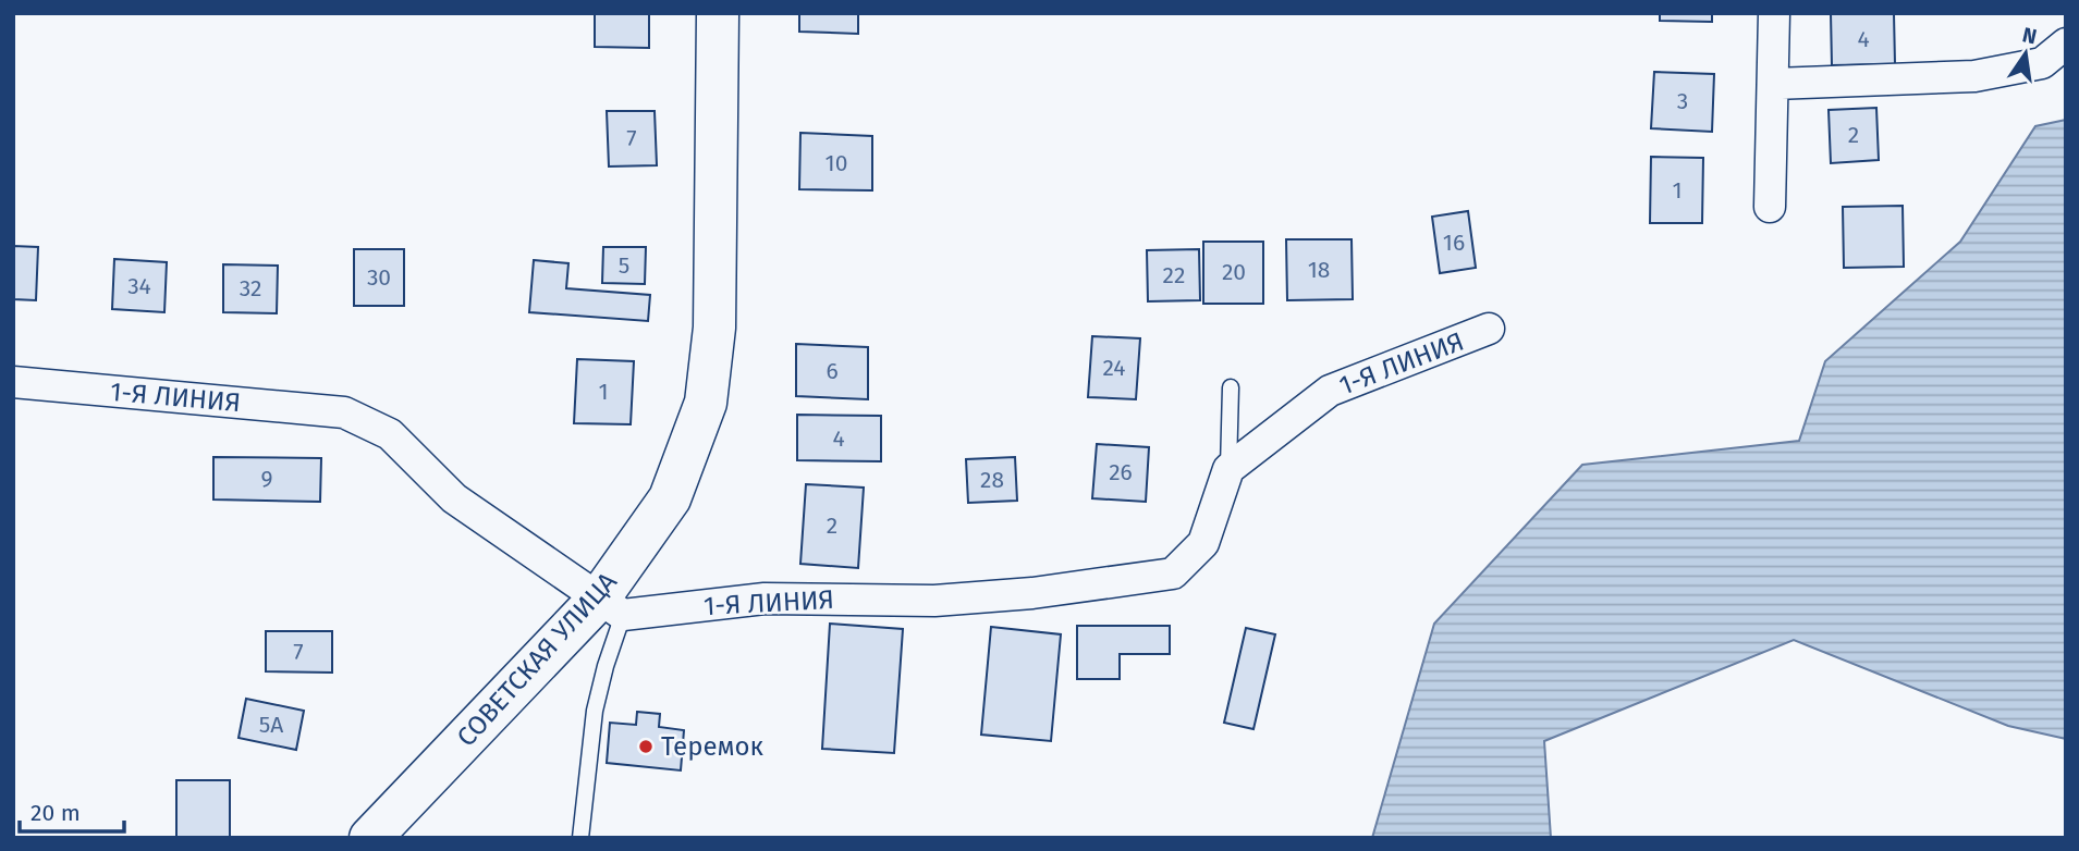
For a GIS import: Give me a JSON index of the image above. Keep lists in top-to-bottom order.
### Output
{
  "streets": {
    "main road": ["СОВЕТСКАЯ УЛИЦА"],
    "street": ["1-Я ЛИНИЯ"]
  },
  "crossings": [
    ["1-Я ЛИНИЯ", "СОВЕТСКАЯ УЛИЦА"]
  ],
  "places": ["Теремок"],
  "house_numbers": [
    "4",
    "3",
    "2",
    "7",
    "10",
    "1",
    "16",
    "5",
    "18",
    "20",
    "22",
    "30",
    "34",
    "32",
    "24",
    "6",
    "1",
    "4",
    "26",
    "9",
    "28",
    "2",
    "7",
    "5А"
  ],
  "scale_bar": "20 m",
  "north": "top"
}
